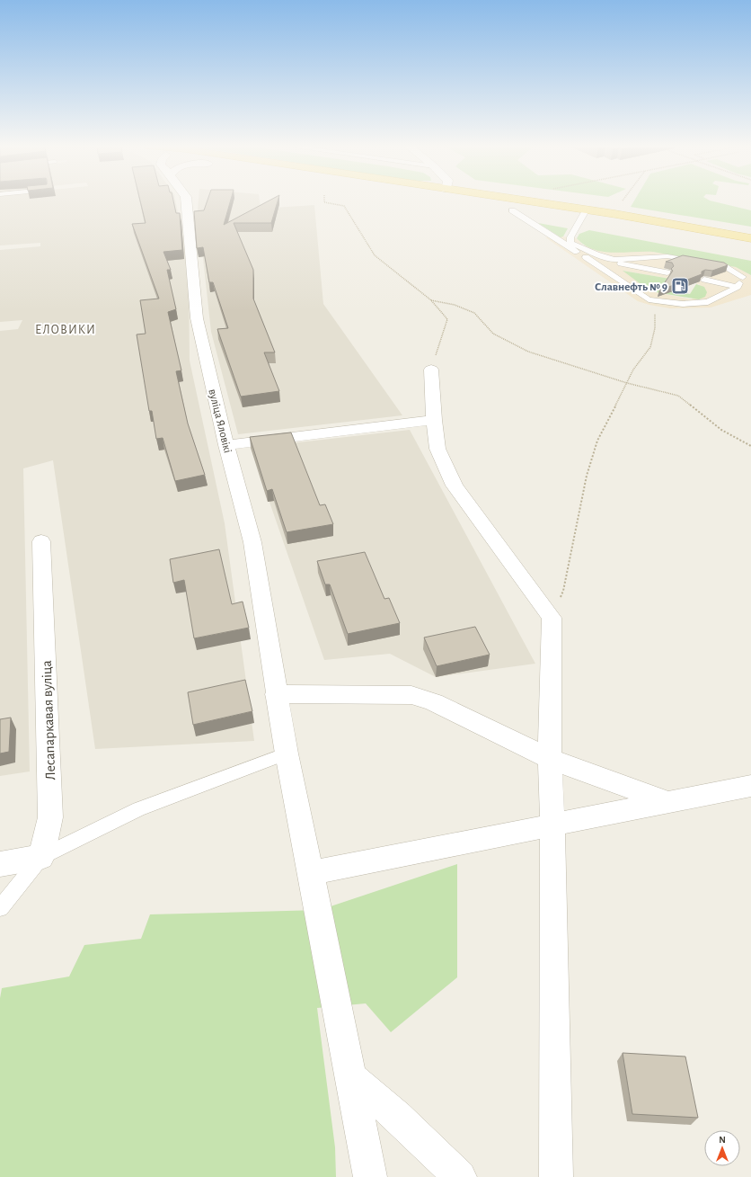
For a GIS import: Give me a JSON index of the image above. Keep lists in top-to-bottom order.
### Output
{
  "streets": {
    "street": ["вуліца Яловікі", "Лесапаркавая вуліца"]
  },
  "districts": ["ЕЛОВИКИ"],
  "places": {
    "fuel station": ["Славнефть № 9"]
  },
  "north": "top"
}
